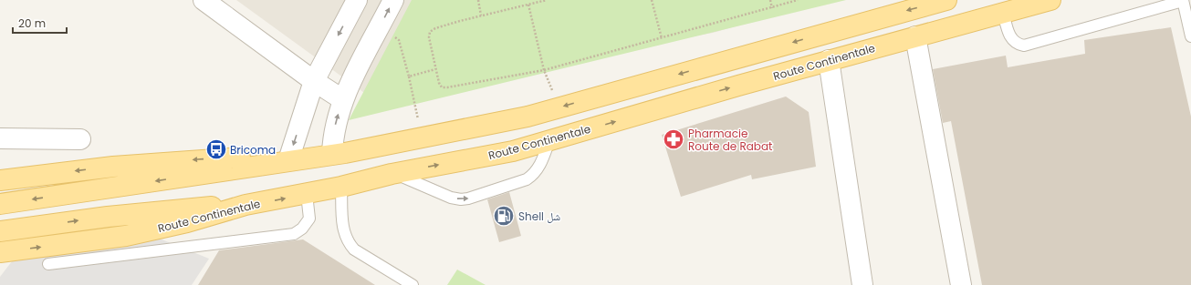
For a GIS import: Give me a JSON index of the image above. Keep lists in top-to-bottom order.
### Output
{
  "streets": {
    "main road": ["Route Continentale"]
  },
  "places": {
    "pharmacy": ["Pharmacie Route de Rabat"],
    "bus stop": ["Bricoma"],
    "fuel station": ["Shell شل"]
  },
  "scale_bar": "20 m"
}
